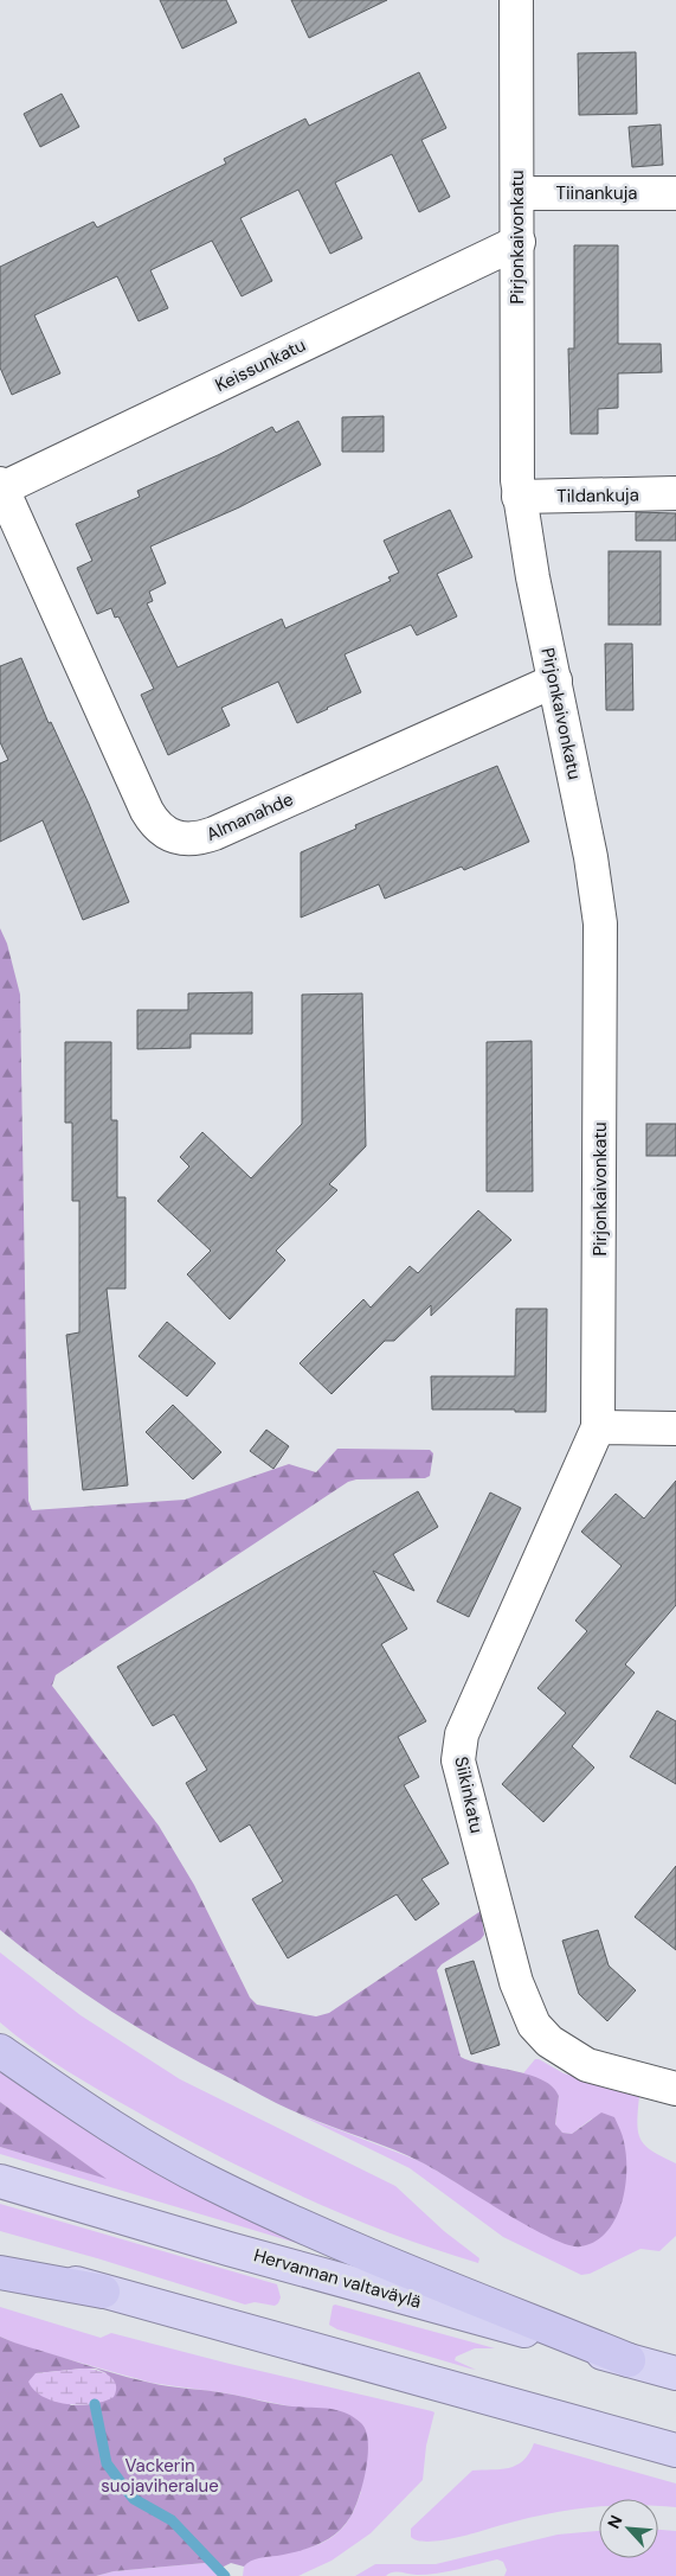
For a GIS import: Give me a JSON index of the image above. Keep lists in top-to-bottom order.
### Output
{
  "streets": {
    "highway": ["Hervannan valtaväylä"],
    "street": [
      "Tiinankuja",
      "Pirjonkaivonkatu",
      "Keissunkatu",
      "Tildankuja",
      "Almanahde",
      "Siikinkatu"
    ]
  },
  "crossings": [
    ["Tiinankuja", "Pirjonkaivonkatu"],
    ["Pirjonkaivonkatu", "Keissunkatu"],
    ["Pirjonkaivonkatu", "Tildankuja"],
    ["Pirjonkaivonkatu", "Almanahde"],
    ["Pirjonkaivonkatu", "Siikinkatu"],
    ["Keissunkatu", "Almanahde"]
  ],
  "parks": ["Vackerin suojaviheralue"],
  "north": "top left"
}
